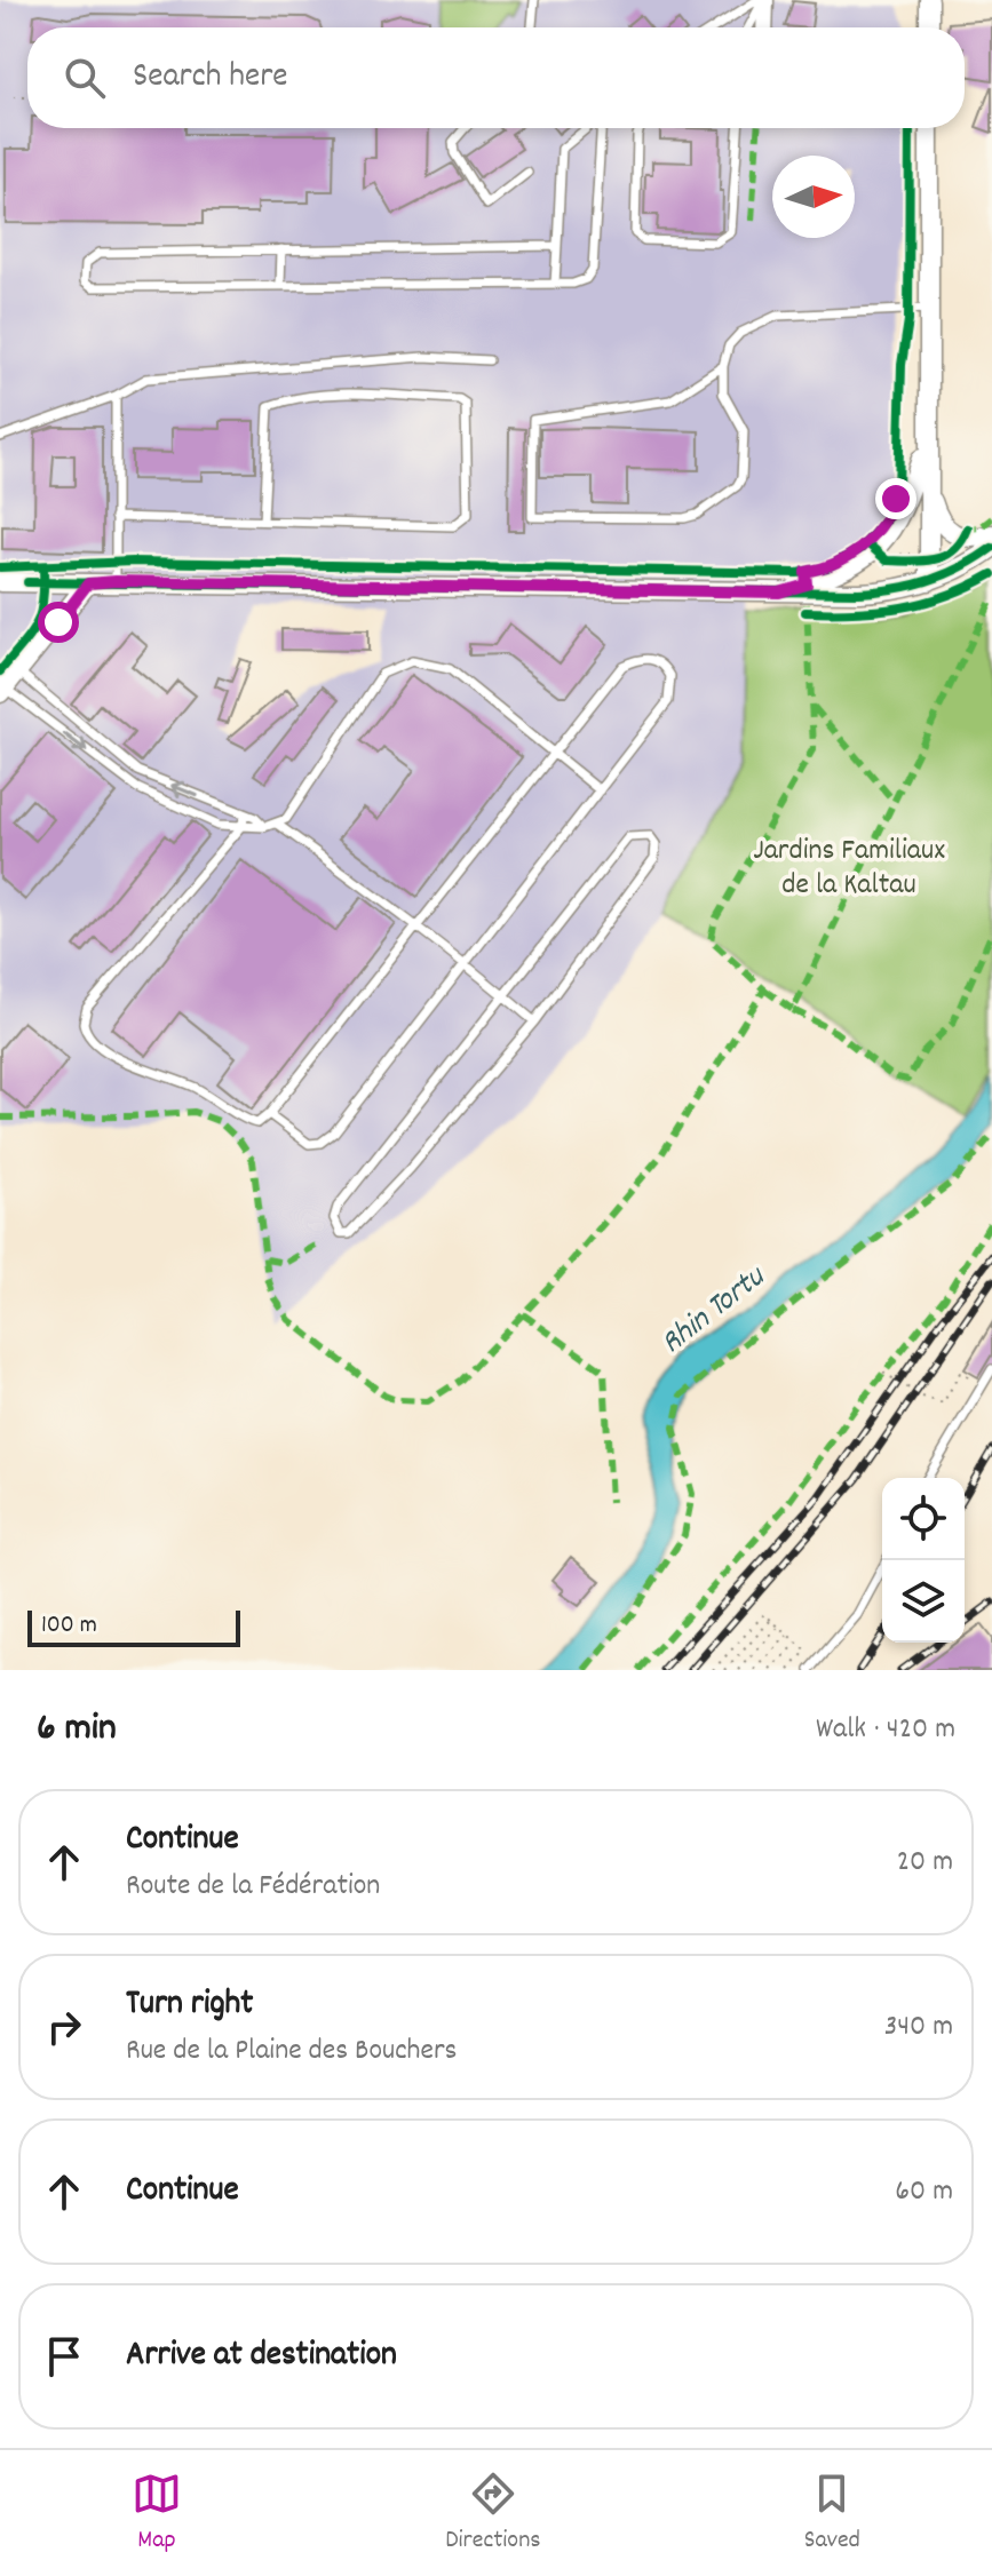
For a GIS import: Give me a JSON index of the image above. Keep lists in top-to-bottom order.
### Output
{
  "water": ["Rhin Tortu"],
  "parks": ["Jardins Familiaux de la Kaltau"],
  "scale_bar": "100 m",
  "north": "right",
  "page": {
    "search": "Search here",
    "scale": "100 m",
    "heading": ["6 min", "Walk · 420 m"],
    "list": [
      ["Continue", "Route de la Fédération", "20 m"],
      ["Turn right", "Rue de la Plaine des Bouchers", "340 m"],
      ["Continue", "60 m"],
      "Arrive at destination"
    ],
    "nav": ["Map", "Directions", "Saved"]
  }
}
